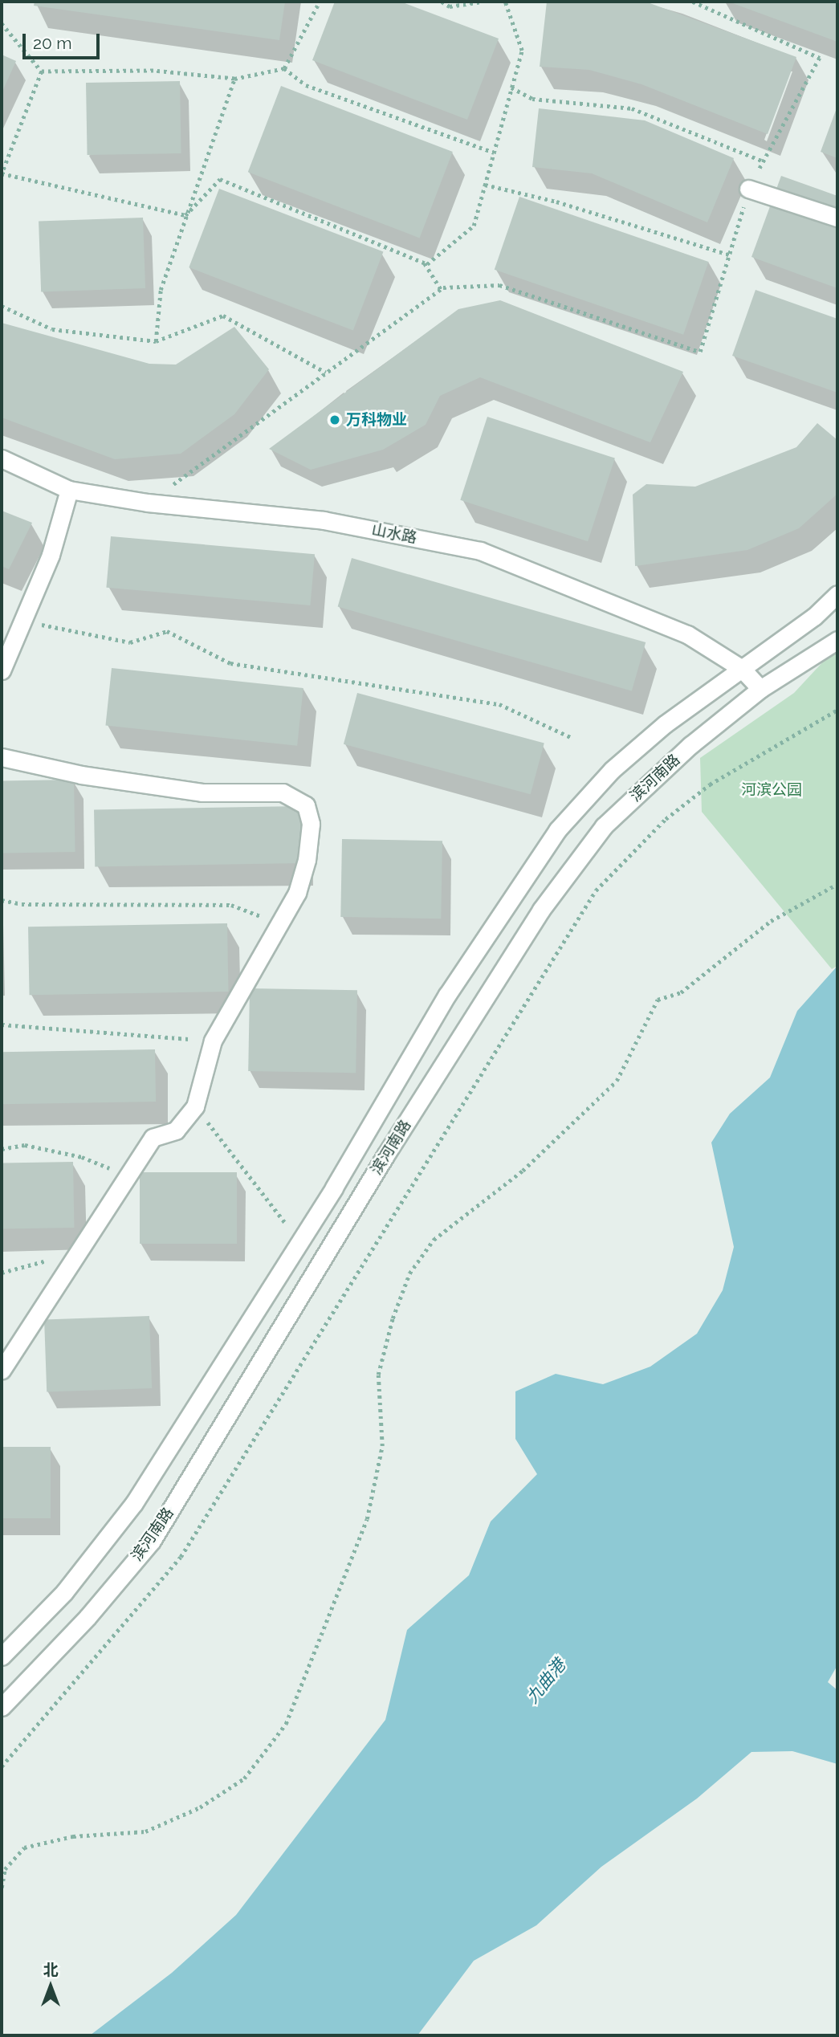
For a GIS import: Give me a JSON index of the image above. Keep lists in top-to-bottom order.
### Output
{
  "streets": {
    "street": ["山水路", "滨河南路"]
  },
  "crossings": [
    ["山水路", "滨河南路"]
  ],
  "water": ["九曲港"],
  "parks": ["河滨公园"],
  "places": ["万科物业"],
  "scale_bar": "20 m",
  "north": "top"
}
